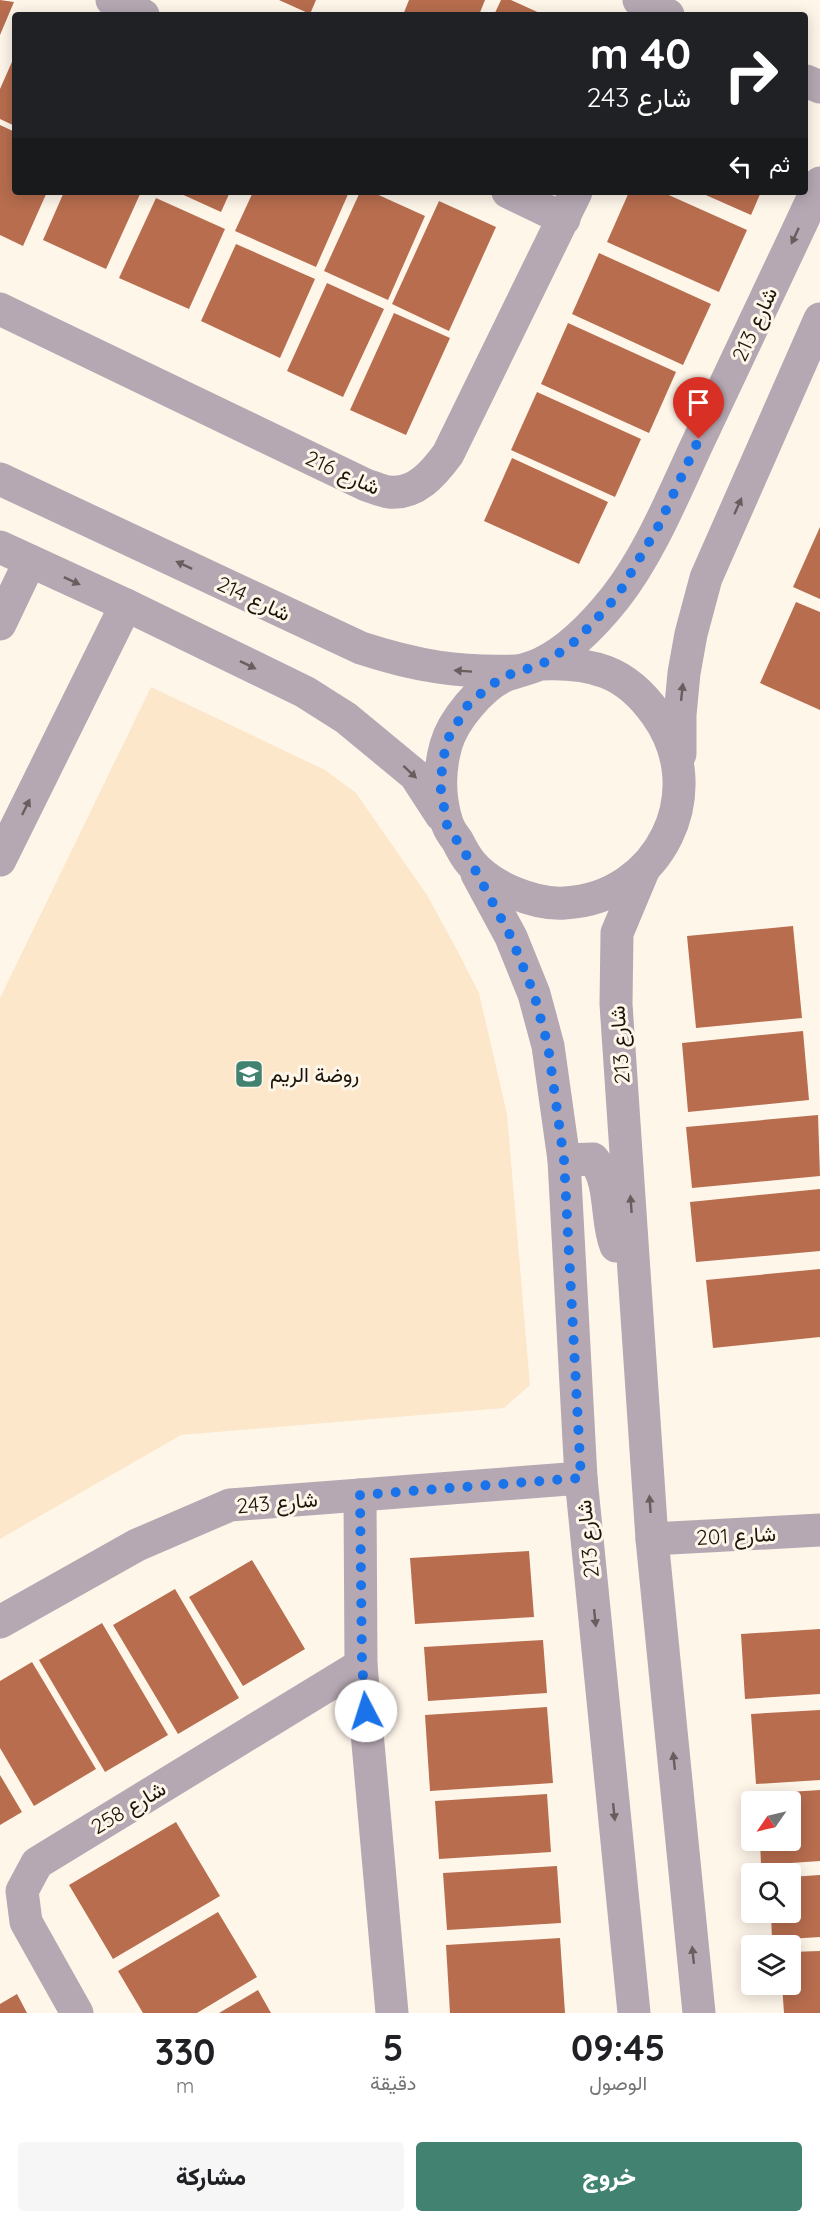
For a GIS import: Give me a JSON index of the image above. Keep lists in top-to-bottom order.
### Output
{
  "streets": {
    "street": [
      "شارع 213",
      "شارع 216",
      "شارع 214",
      "شارع 243",
      "شارع 201",
      "شارع 258"
    ]
  },
  "crossings": [
    ["شارع 213", "شارع 214"],
    ["شارع 213", "شارع 243"],
    ["شارع 213", "شارع 201"]
  ],
  "places": {
    "school or university": ["روضة الريم"]
  },
  "north": "bottom left",
  "page": {
    "turn": ["40 m", "شارع 243"],
    "then": "ثم",
    "eta": [
      "09:45",
      "الوصول",
      "5",
      "دقيقة",
      "330",
      "m"
    ],
    "buttons": ["خروج", "مشاركة"]
  }
}
